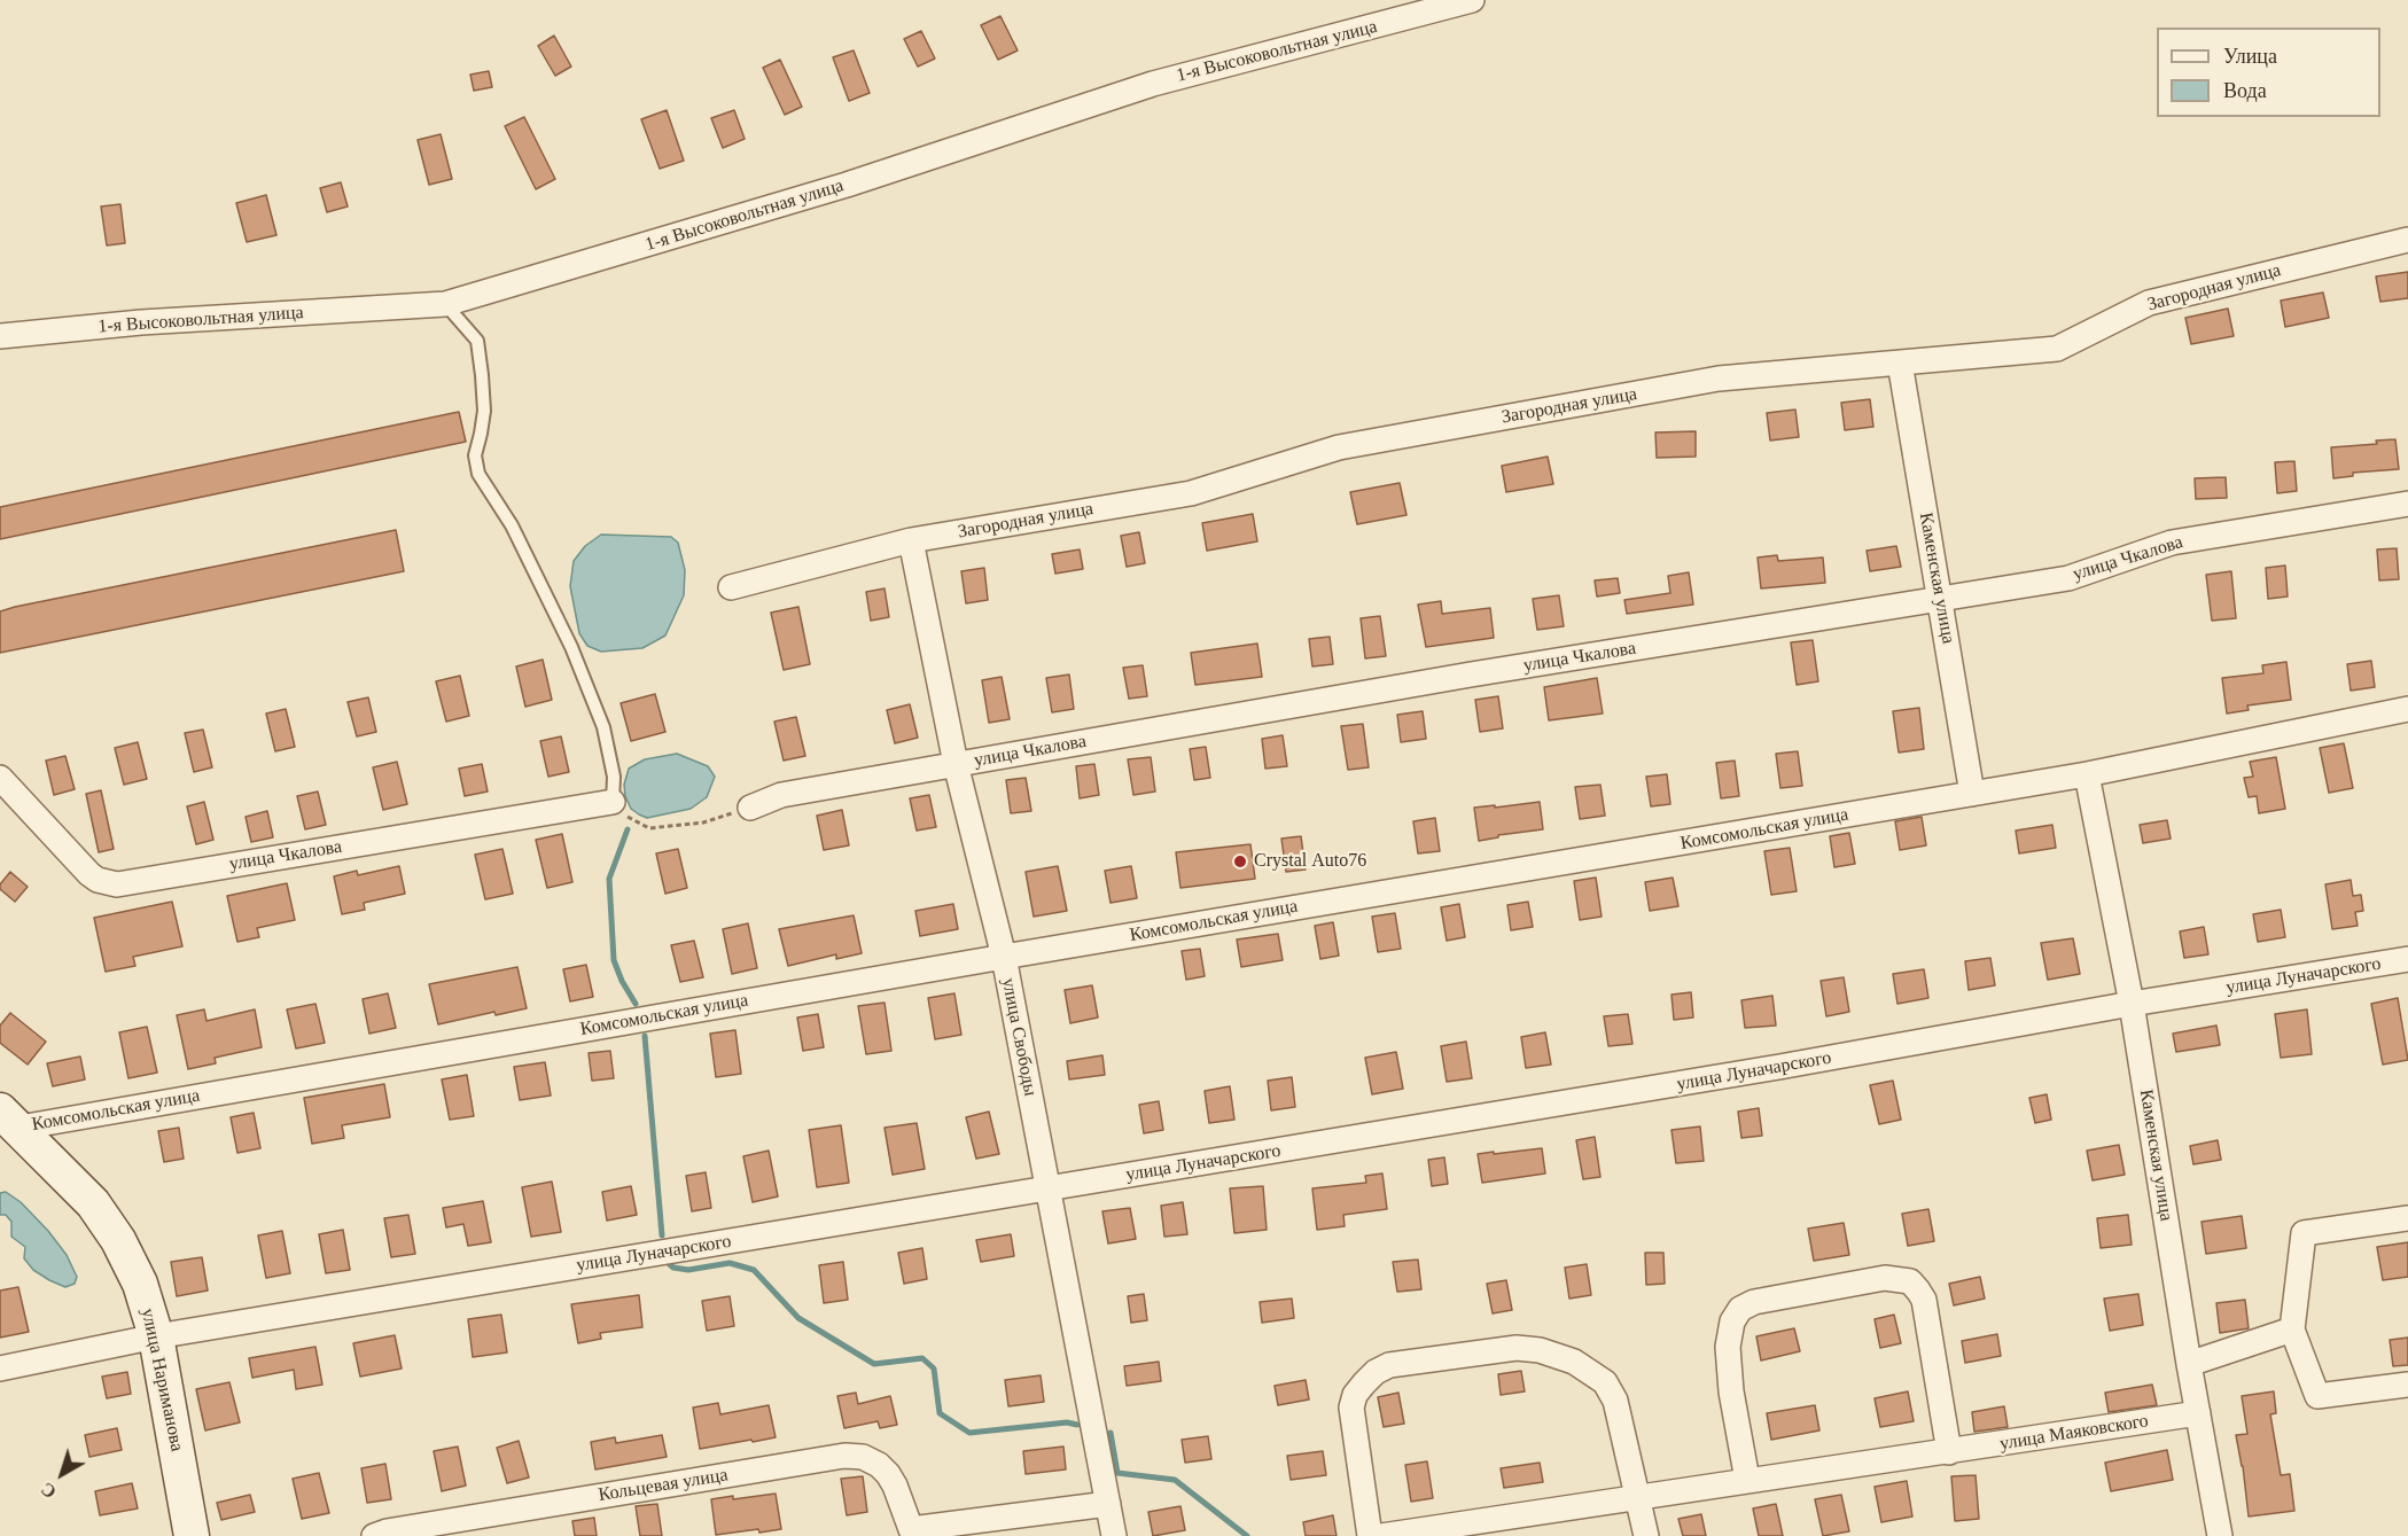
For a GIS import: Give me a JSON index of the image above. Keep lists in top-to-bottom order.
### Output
{
  "streets": {
    "main road": ["улица Нариманова"],
    "street": [
      "1-я Высоковольтная улица",
      "Загородная улица",
      "улица Чкалова",
      "Каменская улица",
      "Комсомольская улица",
      "улица Луначарского",
      "улица Свободы",
      "улица Маяковского",
      "Кольцевая улица"
    ]
  },
  "crossings": [
    ["Загородная улица", "Каменская улица"],
    ["Загородная улица", "улица Свободы"],
    ["улица Чкалова", "Каменская улица"],
    ["улица Чкалова", "улица Свободы"],
    ["Каменская улица", "Комсомольская улица"],
    ["Каменская улица", "улица Луначарского"],
    ["Каменская улица", "улица Маяковского"],
    ["Комсомольская улица", "улица Свободы"],
    ["Комсомольская улица", "улица Нариманова"],
    ["улица Луначарского", "улица Свободы"],
    ["улица Луначарского", "улица Нариманова"],
    ["улица Свободы", "Кольцевая улица"]
  ],
  "places": ["Crystal Auto76"],
  "legend": ["Улица", "Вода"],
  "north": "bottom left"
}
